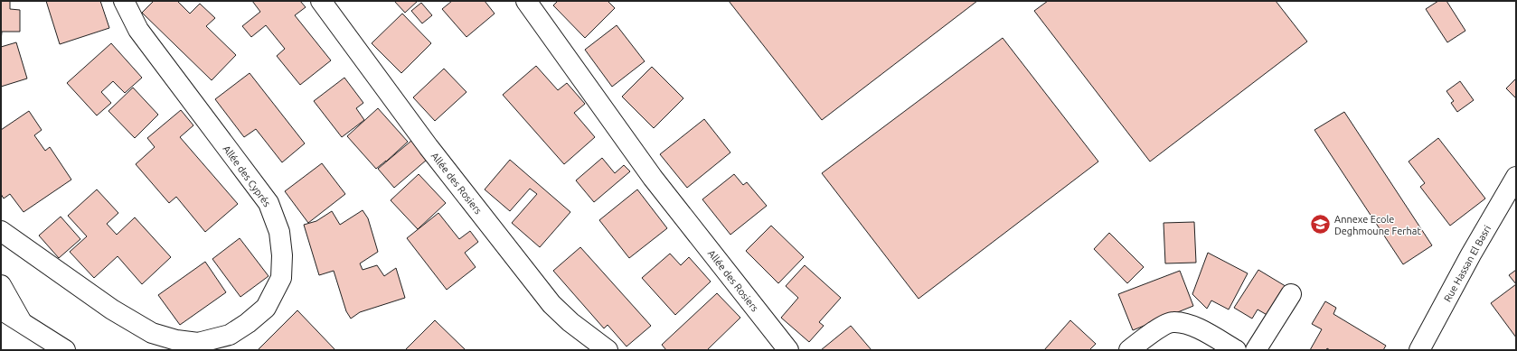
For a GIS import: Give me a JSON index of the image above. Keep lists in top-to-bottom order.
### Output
{
  "streets": {
    "street": ["Allée des Cyprés", "Allée des Rosiers", "Rue Hassan El Basri"]
  },
  "places": {
    "school or university": ["Annexe Ecole Deghmoune Ferhat"]
  }
}
